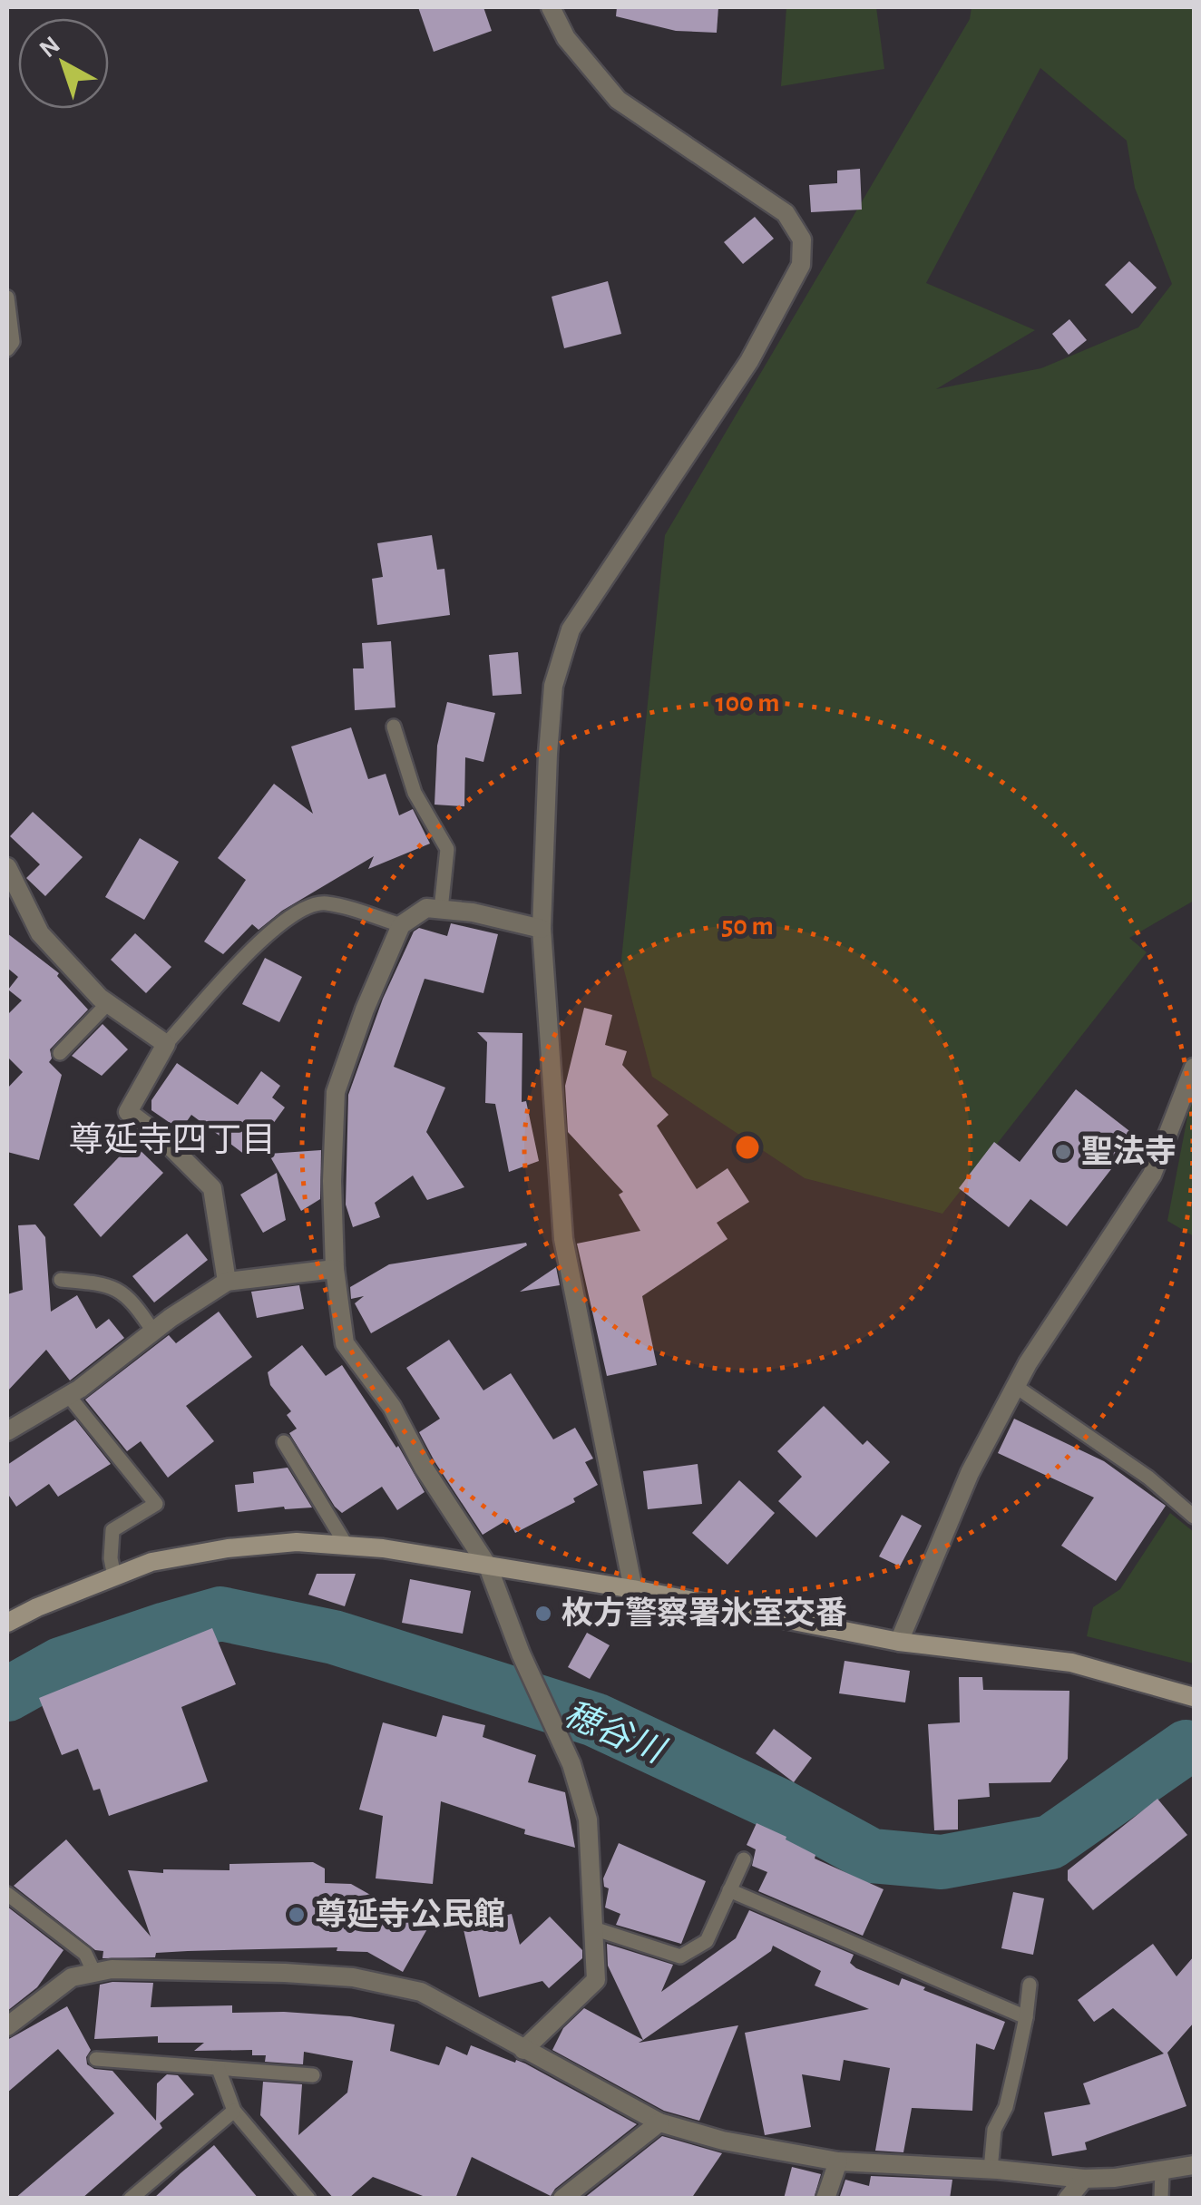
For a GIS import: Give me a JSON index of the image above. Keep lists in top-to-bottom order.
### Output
{
  "districts": ["尊延寺四丁目"],
  "water": ["穂谷川"],
  "places": ["聖法寺", "枚方警察署氷室交番", "尊延寺公民館"],
  "north": "top left",
  "rings": ["100 m", "50 m"]
}
